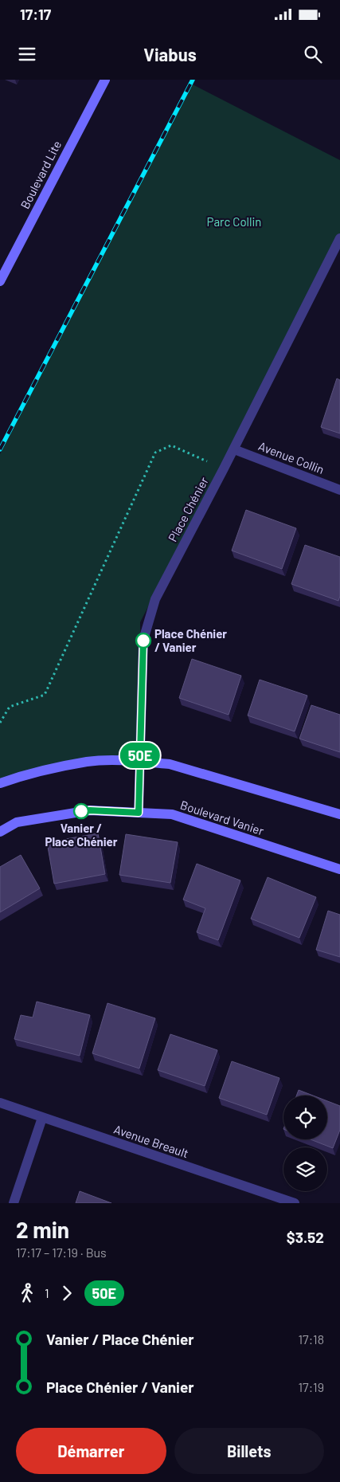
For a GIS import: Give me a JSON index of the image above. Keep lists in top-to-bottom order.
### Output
{
  "streets": {
    "street": [
      "Boulevard Lite",
      "Avenue Collin",
      "Place Chénier",
      "Boulevard Vanier",
      "Avenue Breault"
    ]
  },
  "crossings": [
    ["Avenue Collin", "Place Chénier"],
    ["Place Chénier", "Boulevard Vanier"]
  ],
  "parks": ["Parc Collin"],
  "places": ["Place Chénier / Vanier", "Vanier / Place Chénier"],
  "lines": ["bus line 50E"],
  "page": {
    "status": "17:17",
    "header": "Viabus",
    "on_map": "50E",
    "heading": ["2 min", "17:17 – 17:19 · Bus", "$3.52"],
    "legs": ["1", "50E"],
    "list": [
      {
        "name": "Vanier / Place Chénier",
        "value": "17:18"
      },
      {
        "name": "Place Chénier / Vanier",
        "value": "17:19"
      }
    ],
    "buttons": ["Démarrer", "Billets"]
  }
}
